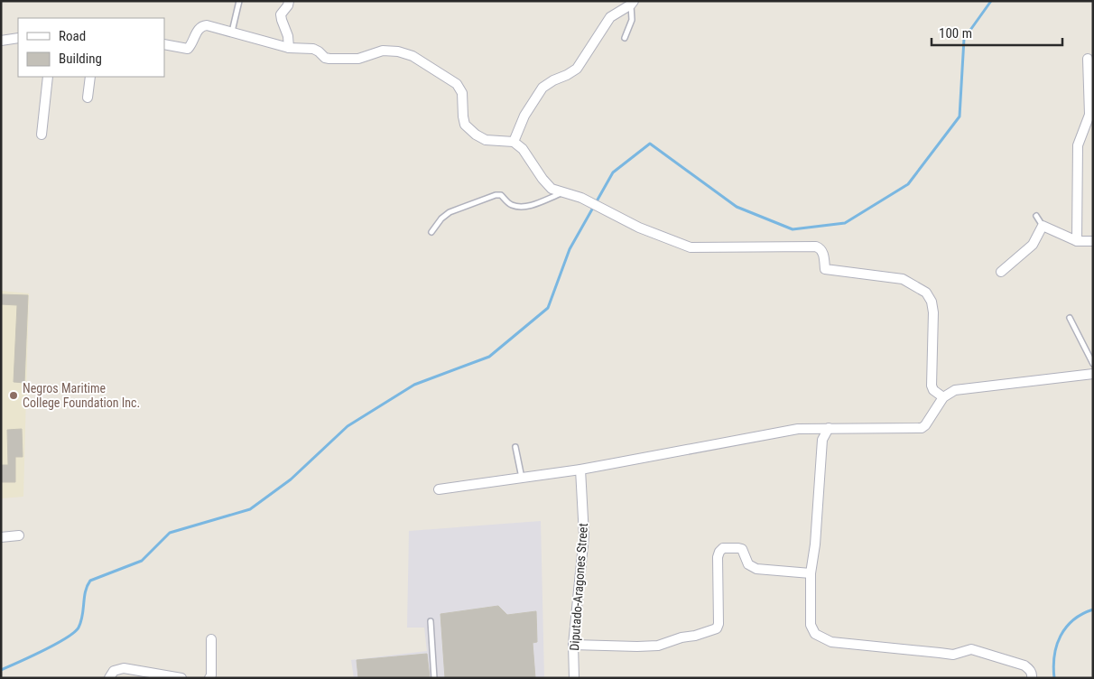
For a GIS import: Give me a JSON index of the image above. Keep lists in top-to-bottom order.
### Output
{
  "streets": {
    "street": ["Diputado-Aragones Street"]
  },
  "places": ["Negros Maritime College Foundation Inc."],
  "legend": ["Road", "Building"],
  "scale_bar": "100 m"
}
